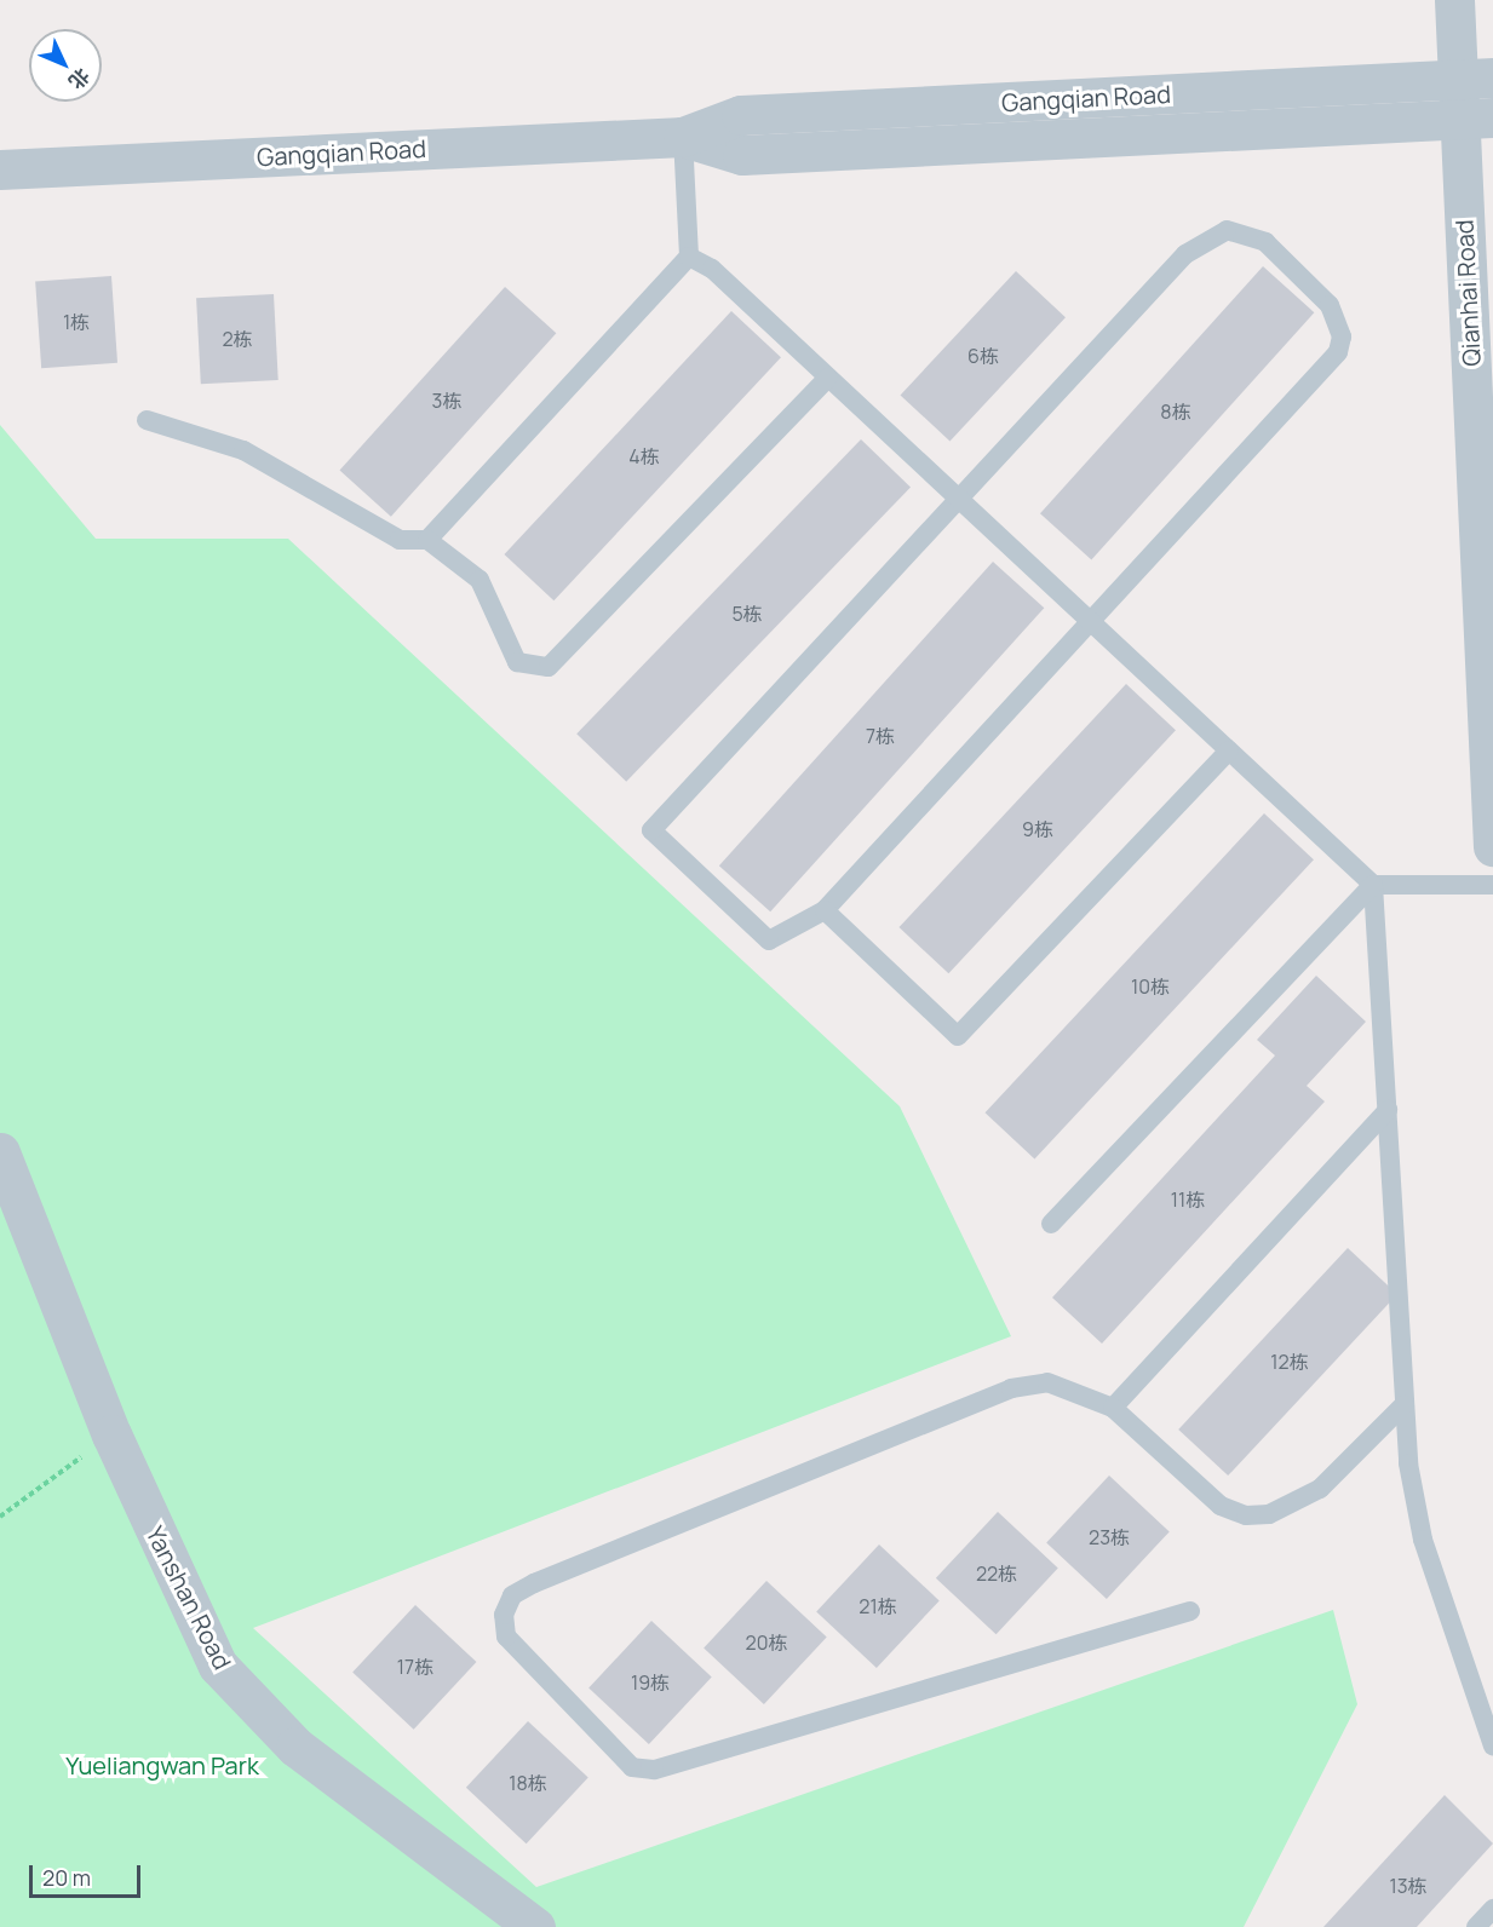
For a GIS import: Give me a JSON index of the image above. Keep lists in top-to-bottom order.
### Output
{
  "streets": {
    "street": ["Gangqian Road", "Qianhai Road", "Yanshan Road"]
  },
  "crossings": [
    ["Gangqian Road", "Qianhai Road"]
  ],
  "parks": ["Yueliangwan Park"],
  "house_numbers": [
    "1栋",
    "2栋",
    "6栋",
    "3栋",
    "8栋",
    "4栋",
    "5栋",
    "7栋",
    "9栋",
    "10栋",
    "11栋",
    "12栋",
    "23栋",
    "22栋",
    "21栋",
    "20栋",
    "17栋",
    "19栋",
    "18栋",
    "13栋"
  ],
  "scale_bar": "20 m",
  "north": "bottom right"
}
